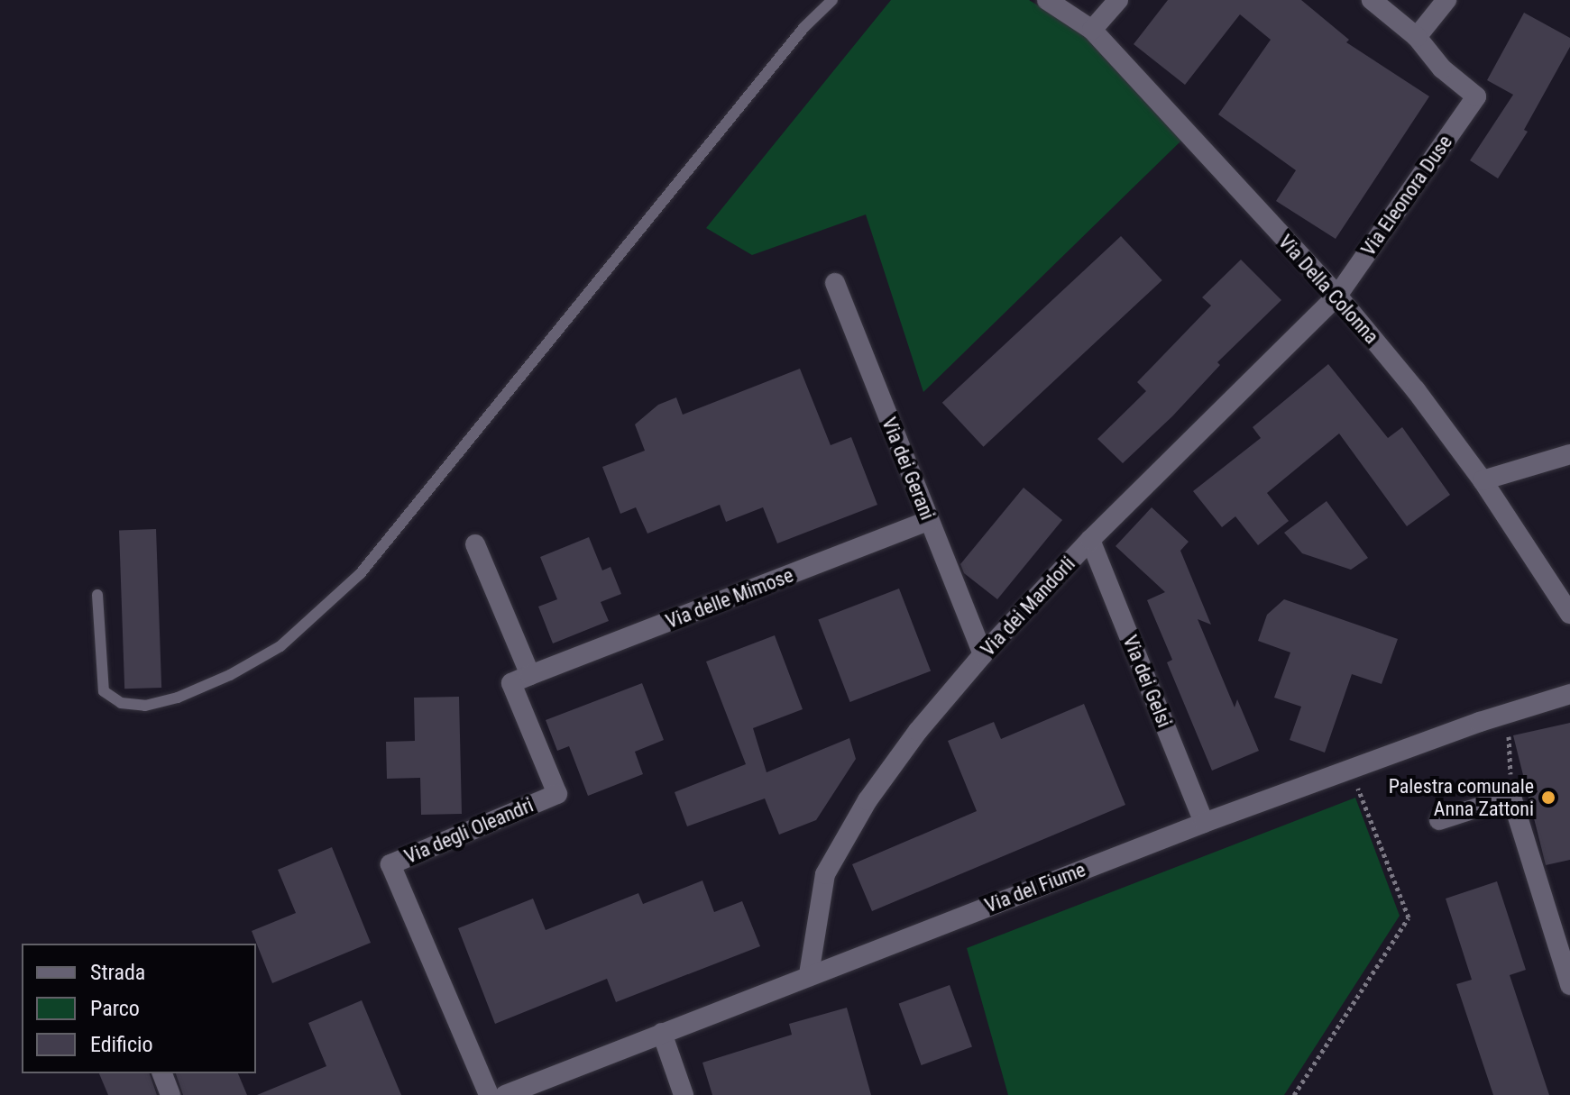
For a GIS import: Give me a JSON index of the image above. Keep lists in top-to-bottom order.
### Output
{
  "streets": {
    "street": [
      "Via Eleonora Duse",
      "Via Della Colonna",
      "Via dei Gerani",
      "Via delle Mimose",
      "Via dei Mandorli",
      "Via dei Gelsi",
      "Via degli Oleandri",
      "Via del Fiume"
    ]
  },
  "crossings": [
    ["Via Eleonora Duse", "Via Della Colonna"],
    ["Via Eleonora Duse", "Via dei Mandorli"],
    ["Via Della Colonna", "Via dei Mandorli"],
    ["Via dei Gerani", "Via delle Mimose"],
    ["Via dei Gerani", "Via dei Mandorli"],
    ["Via delle Mimose", "Via degli Oleandri"],
    ["Via dei Mandorli", "Via dei Gelsi"],
    ["Via dei Mandorli", "Via del Fiume"],
    ["Via dei Gelsi", "Via del Fiume"]
  ],
  "places": ["Palestra comunale Anna Zattoni"],
  "legend": ["Strada", "Parco", "Edificio"]
}
